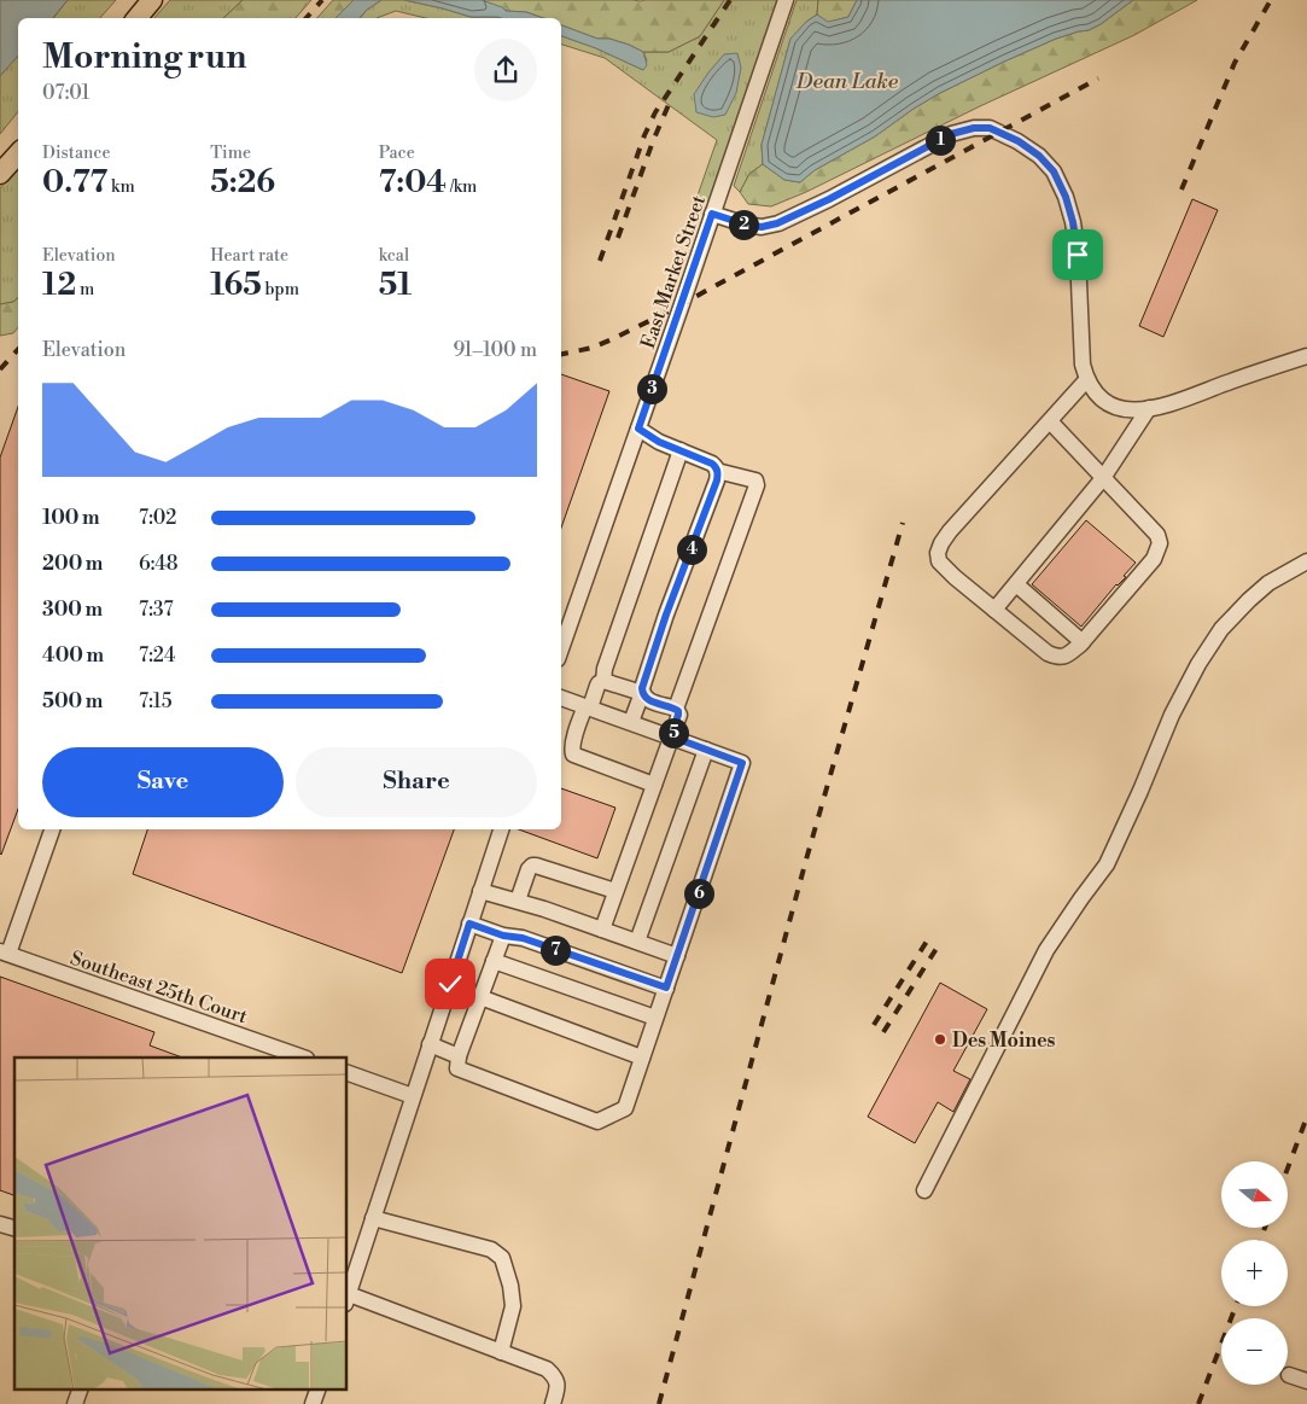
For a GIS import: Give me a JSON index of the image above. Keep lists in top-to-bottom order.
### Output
{
  "streets": {
    "street": ["East Market Street", "Southeast 25th Court"]
  },
  "water": ["Dean Lake"],
  "places": ["Des Moines"],
  "north": "right",
  "page": {
    "heading": ["Morning run", "07:01"],
    "stats": [
      ["Distance", "0.77 km"],
      ["Time", "5:26"],
      ["Pace", "7:04 /km"],
      ["Elevation", "12 m"],
      ["Heart rate", "165 bpm"],
      ["kcal", "51"]
    ],
    "pins": [
      "1",
      "2",
      "3",
      "4",
      "5",
      "6",
      "7"
    ],
    "chart": ["Elevation", "91–100 m"],
    "list": [
      {
        "name": "100 m",
        "note": "7:02"
      },
      {
        "name": "200 m",
        "note": "6:48"
      },
      {
        "name": "300 m",
        "note": "7:37"
      },
      {
        "name": "400 m",
        "note": "7:24"
      },
      {
        "name": "500 m",
        "note": "7:15"
      }
    ],
    "buttons": ["Save", "Share"],
    "map_buttons": ["+", "−"]
  }
}
